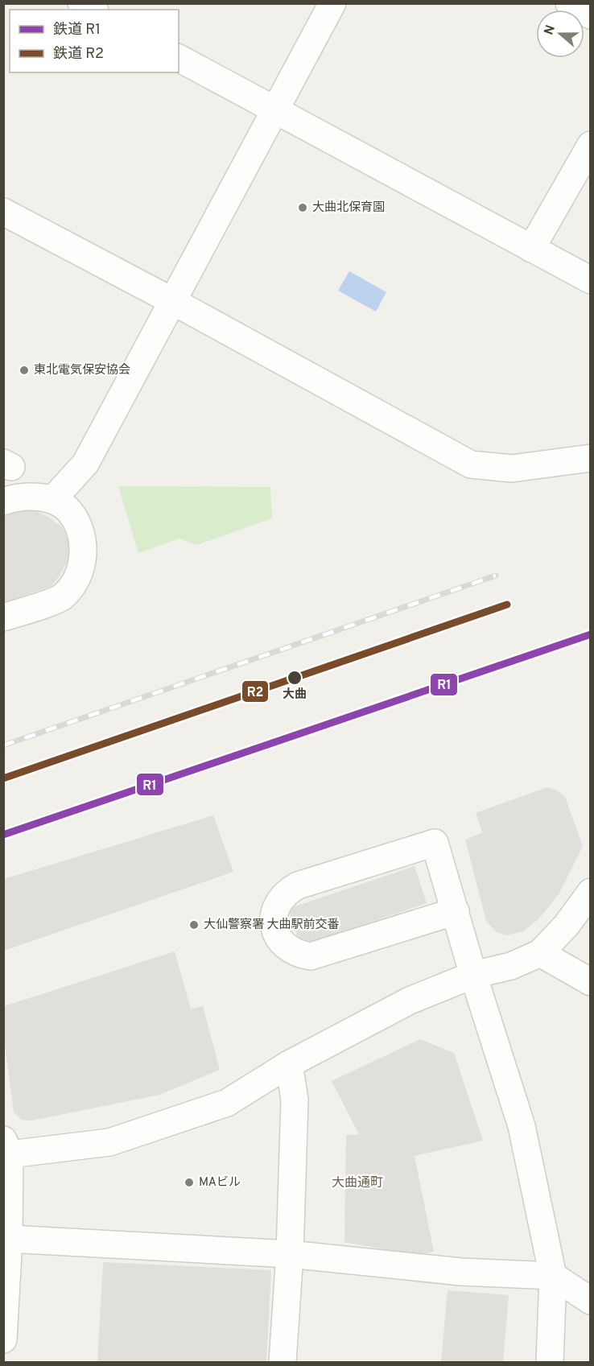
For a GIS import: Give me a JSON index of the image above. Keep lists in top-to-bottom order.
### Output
{
  "districts": ["大曲通町"],
  "places": [
    "大曲北保育園",
    "東北電気保安協会",
    "大曲",
    "大仙警察署 大曲駅前交番",
    "MAビル"
  ],
  "lines": ["rail line R2", "rail line R1"],
  "legend": ["鉄道 R1", "鉄道 R2"],
  "north": "left"
}
